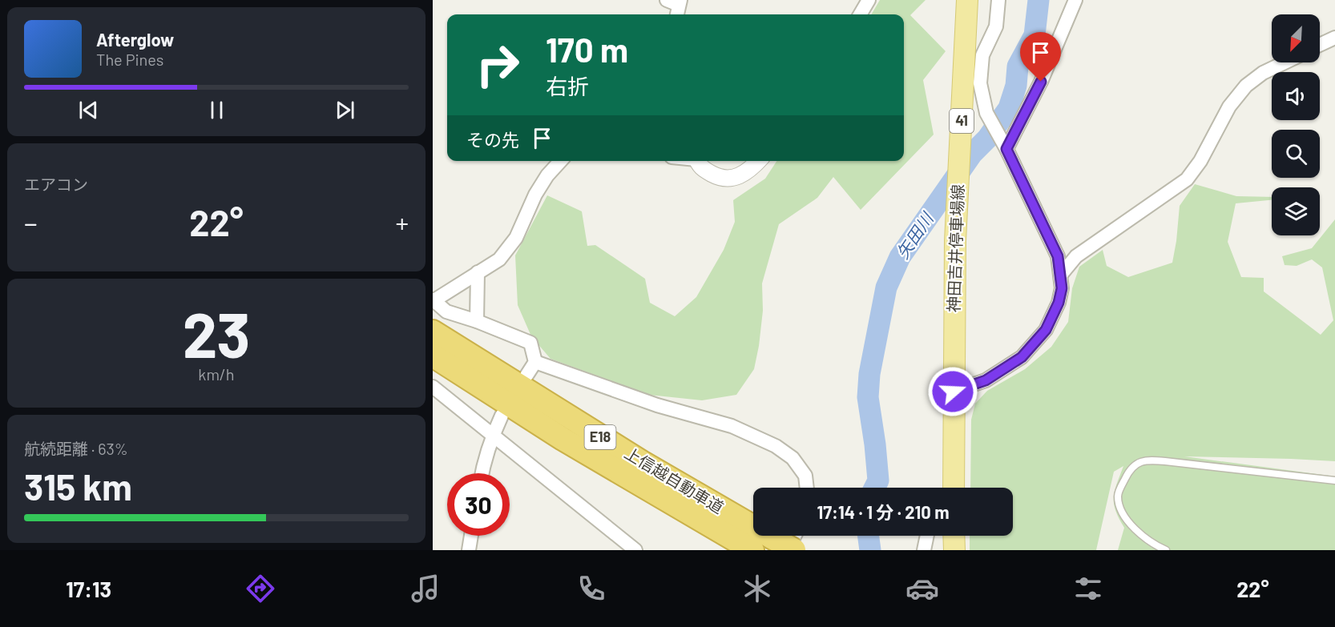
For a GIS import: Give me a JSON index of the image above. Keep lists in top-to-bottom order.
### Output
{
  "streets": {
    "highway": ["E18", "上信越自動車道"],
    "main road": ["41", "神田吉井停車場線"]
  },
  "water": ["矢田川"],
  "north": "bottom left",
  "page": {
    "turn": ["170 m", "右折"],
    "song": ["Afterglow", "The Pines"],
    "then": "その先",
    "tile": [
      "エアコン",
      ["23", "km/h"],
      ["航続距離 · 63%", "315 km"]
    ],
    "heat": ["−", "22°", "+"],
    "limit": "30",
    "trip": "17:14 · 1 分 · 210 m",
    "tabs": ["17:13", "22°"]
  }
}
